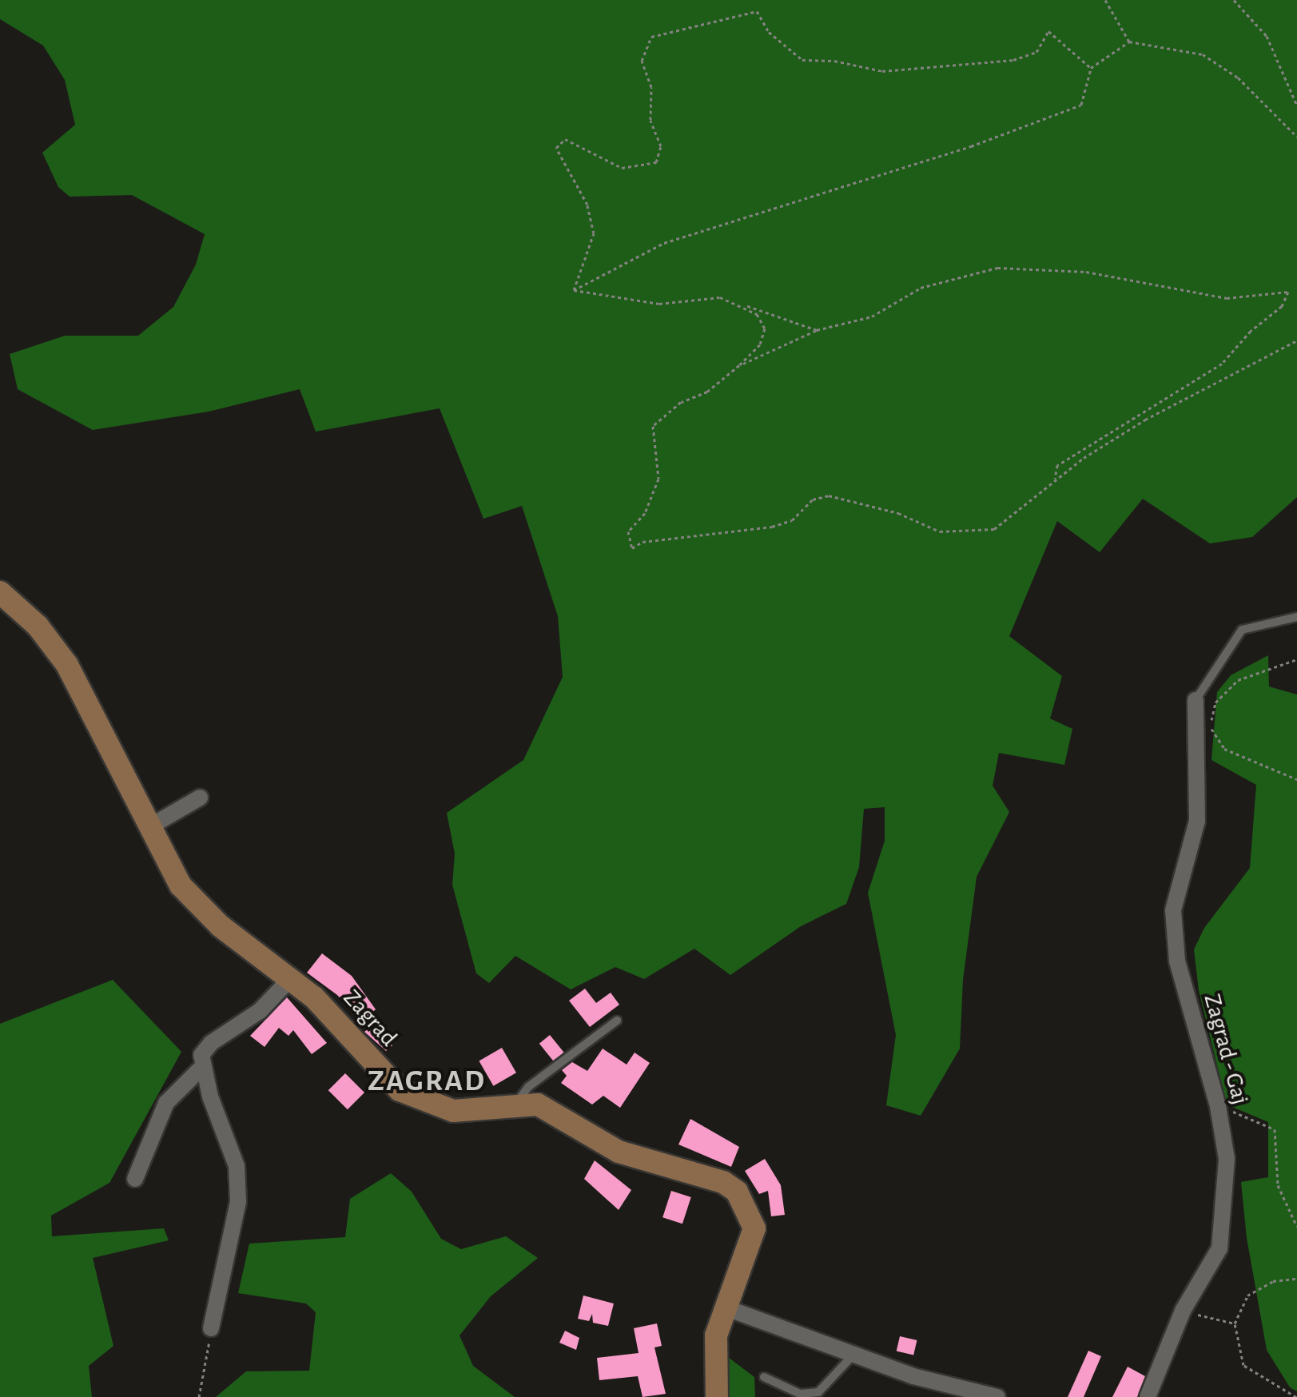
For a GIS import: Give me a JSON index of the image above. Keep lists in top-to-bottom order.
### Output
{
  "streets": {
    "main road": ["Zagrad"],
    "street": ["Zagrad - Gaj"]
  },
  "districts": ["ZAGRAD"]
}
